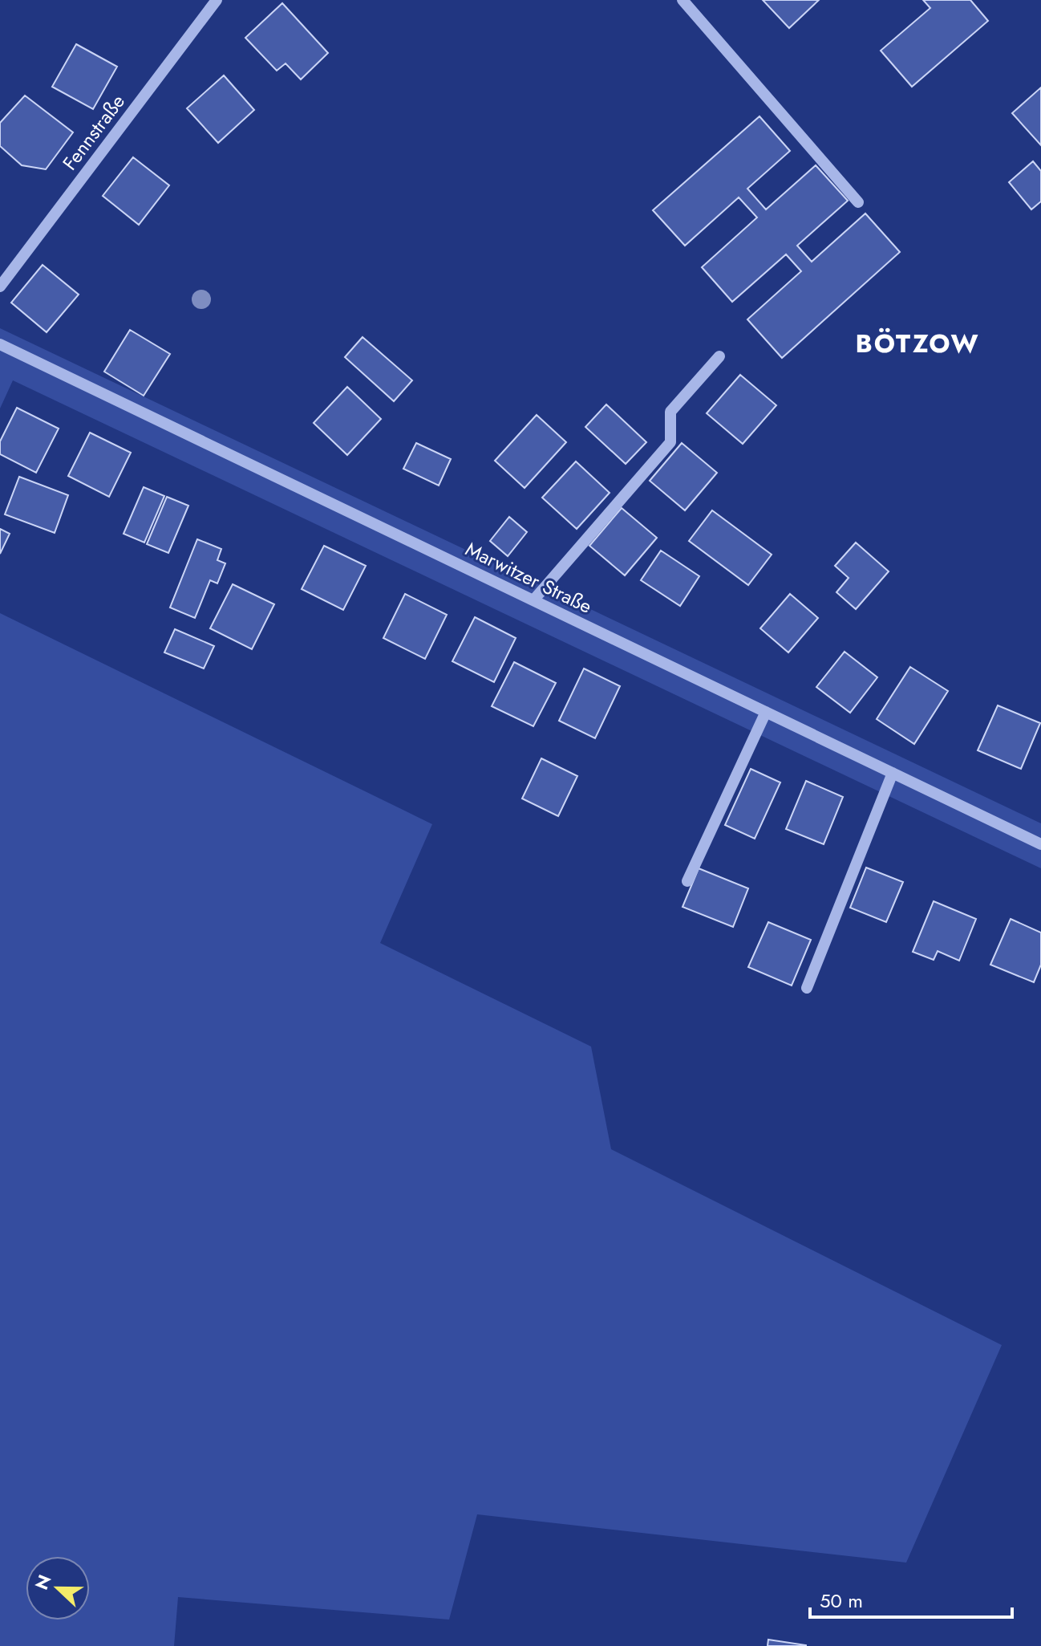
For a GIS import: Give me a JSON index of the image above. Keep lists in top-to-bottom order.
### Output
{
  "streets": {
    "street": ["Fennstraße", "Marwitzer Straße"]
  },
  "districts": ["BÖTZOW"],
  "scale_bar": "50 m",
  "north": "left"
}
